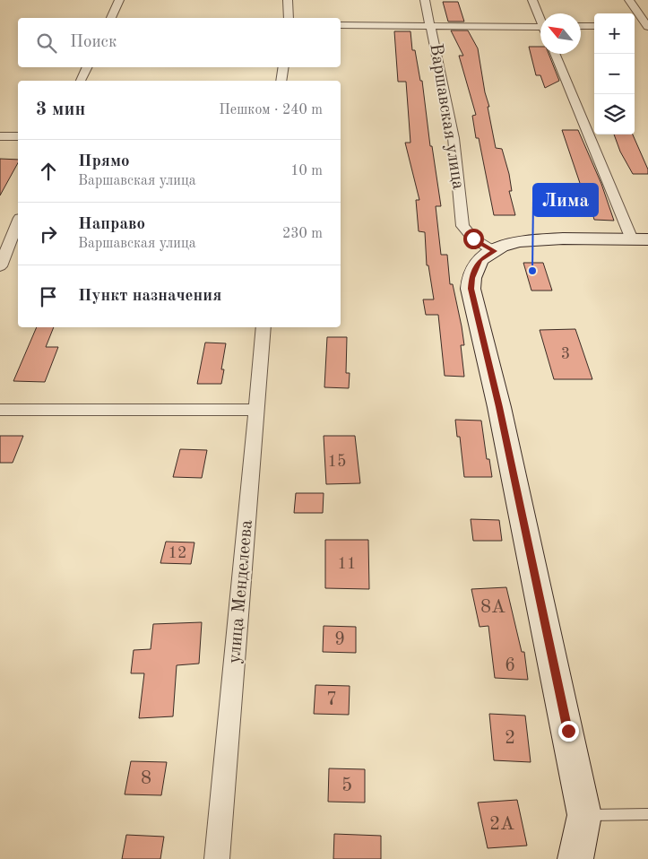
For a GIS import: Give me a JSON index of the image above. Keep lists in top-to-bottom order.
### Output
{
  "streets": {
    "street": ["Варшавская улица", "улица Менделеева"]
  },
  "places": ["Лима"],
  "house_numbers": [
    "3",
    "15",
    "12",
    "11",
    "8А",
    "9",
    "6",
    "7",
    "2",
    "8",
    "5",
    "2А"
  ],
  "north": "top left",
  "page": {
    "map_buttons": ["+", "−"],
    "search": "Поиск",
    "heading": ["3 мин", "Пешком · 240 m"],
    "list": [
      ["Прямо", "Варшавская улица", "10 m"],
      ["Направо", "Варшавская улица", "230 m"],
      "Пункт назначения"
    ]
  }
}
